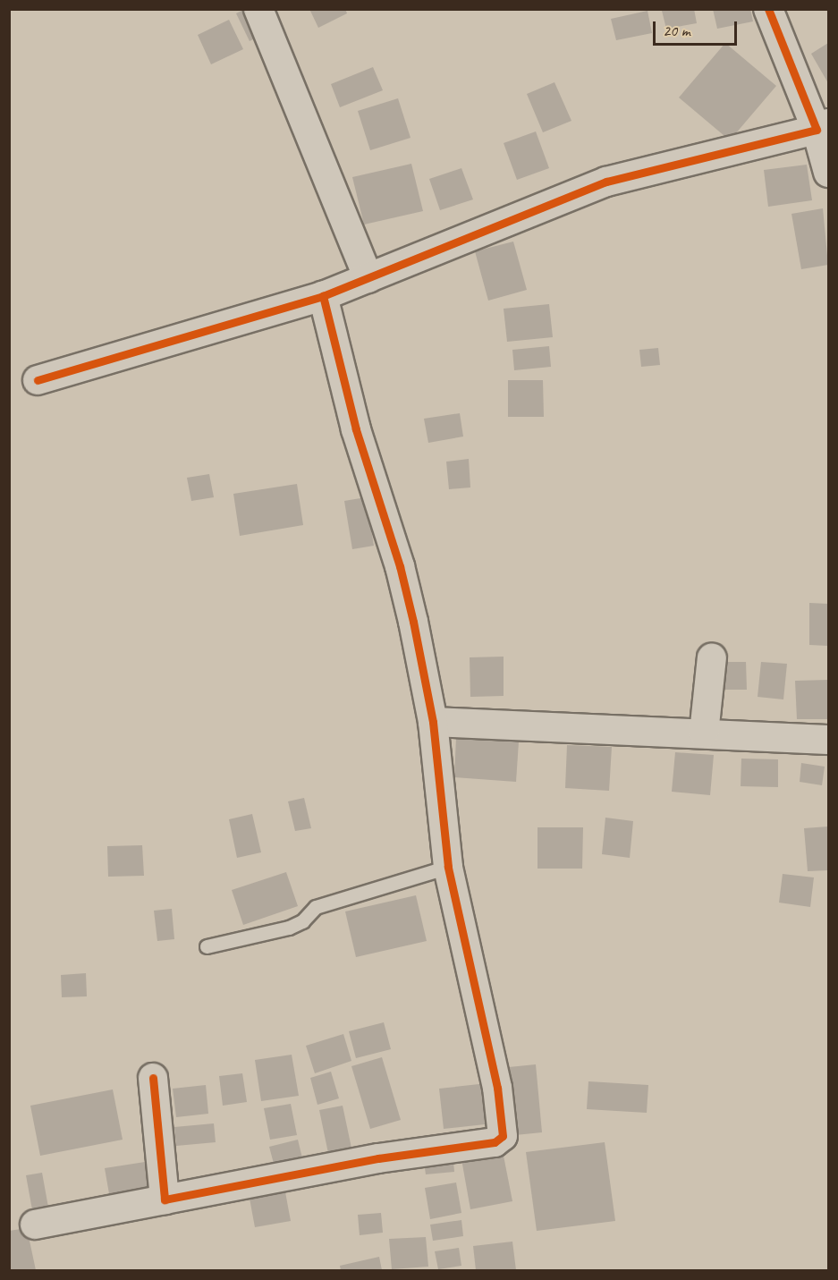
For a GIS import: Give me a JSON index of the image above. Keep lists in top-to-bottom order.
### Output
{
  "scale_bar": "20 m"
}
